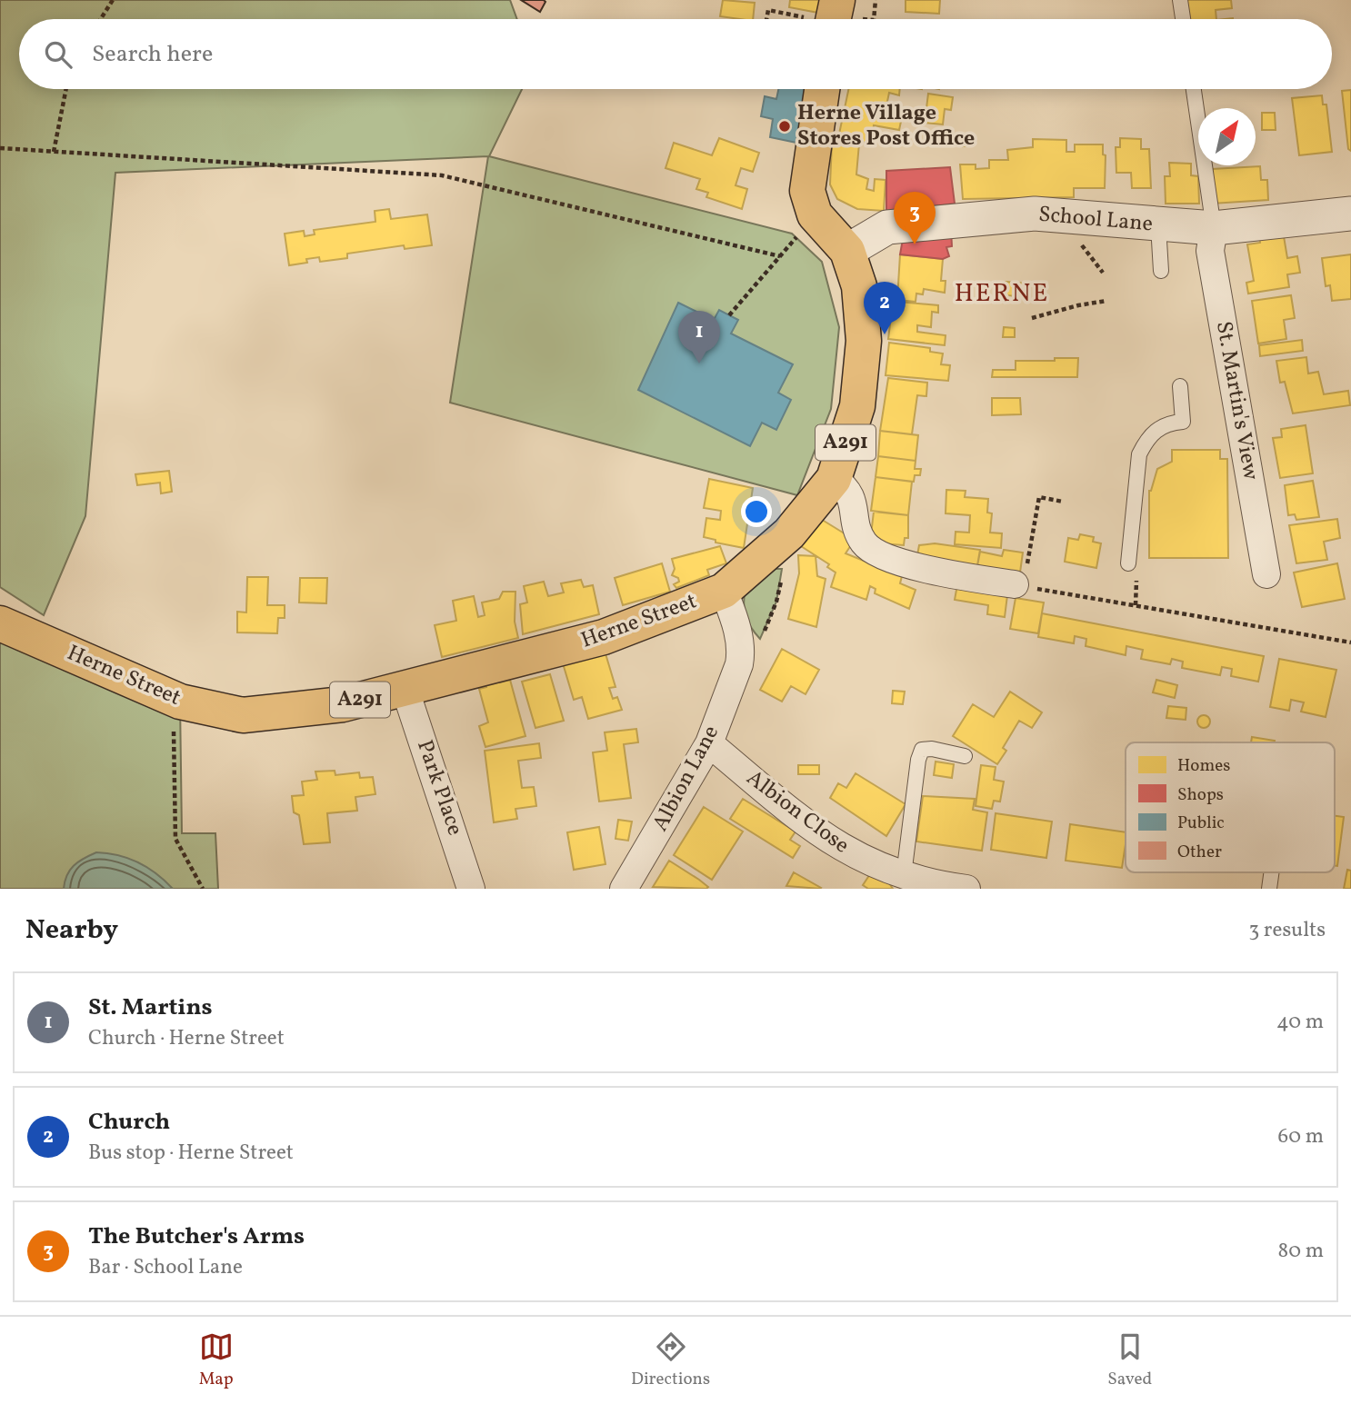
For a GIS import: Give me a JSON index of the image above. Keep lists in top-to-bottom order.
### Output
{
  "streets": {
    "main road": ["A291", "Herne Street"],
    "street": [
      "School Lane",
      "St. Martin's View",
      "Albion Lane",
      "Park Place",
      "Albion Close"
    ]
  },
  "crossings": [
    ["School Lane", "St. Martin's View"],
    ["School Lane", "Herne Street"],
    ["Herne Street", "Albion Lane"],
    ["Herne Street", "Park Place"],
    ["Albion Lane", "Albion Close"]
  ],
  "districts": ["HERNE"],
  "places": ["Herne Village Stores Post Office"],
  "legend": [
    "Homes",
    "Shops",
    "Public",
    "Other"
  ],
  "north": "top right",
  "page": {
    "search": "Search here",
    "pins": ["3", "2", "1"],
    "heading": ["Nearby", "3 results"],
    "list": [
      {
        "mark": "1",
        "name": "St. Martins",
        "note": "Church · Herne Street",
        "value": "40 m"
      },
      {
        "mark": "2",
        "name": "Church",
        "note": "Bus stop · Herne Street",
        "value": "60 m"
      },
      {
        "mark": "3",
        "name": "The Butcher's Arms",
        "note": "Bar · School Lane",
        "value": "80 m"
      }
    ],
    "nav": ["Map", "Directions", "Saved"]
  }
}
